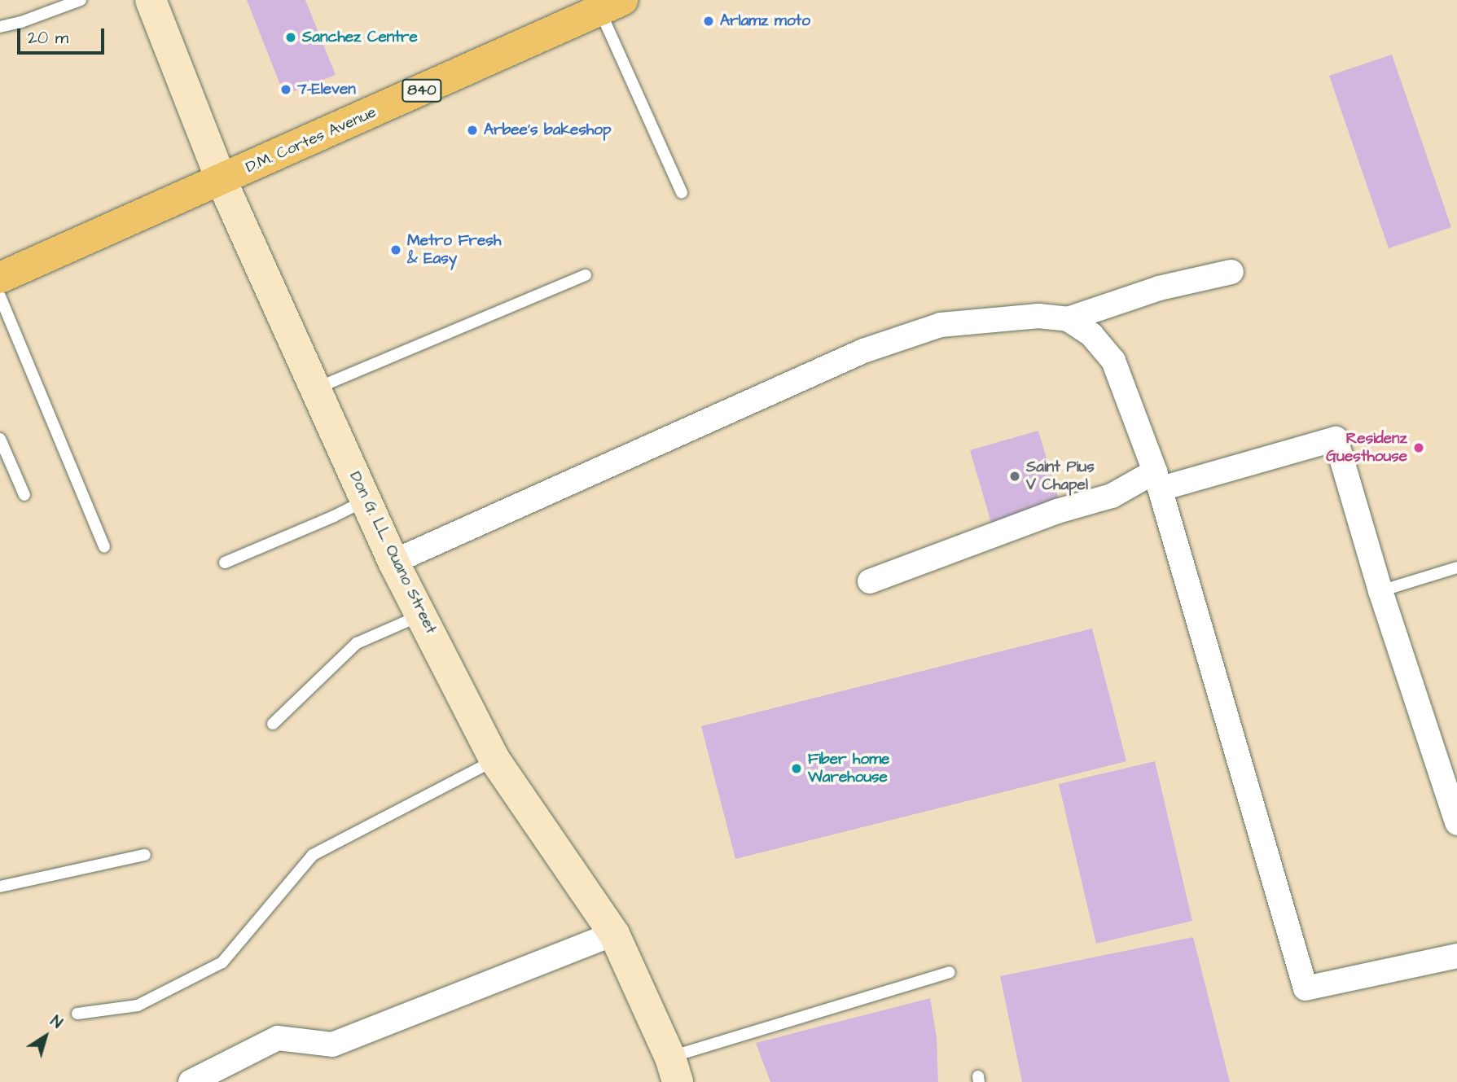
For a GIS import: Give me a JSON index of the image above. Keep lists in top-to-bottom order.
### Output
{
  "streets": {
    "highway": ["840", "D.M. Cortes Avenue"],
    "street": ["Don G. LL. Ouano Street"]
  },
  "crossings": [
    ["D.M. Cortes Avenue", "Don G. LL. Ouano Street"]
  ],
  "places": [
    "Arlamz moto",
    "Sanchez Centre",
    "7-Eleven",
    "Arbee's bakeshop",
    "Metro Fresh & Easy",
    "Residenz Guesthouse",
    "Saint Pius V Chapel",
    "Fiber home Warehouse"
  ],
  "scale_bar": "20 m",
  "north": "top right"
}
